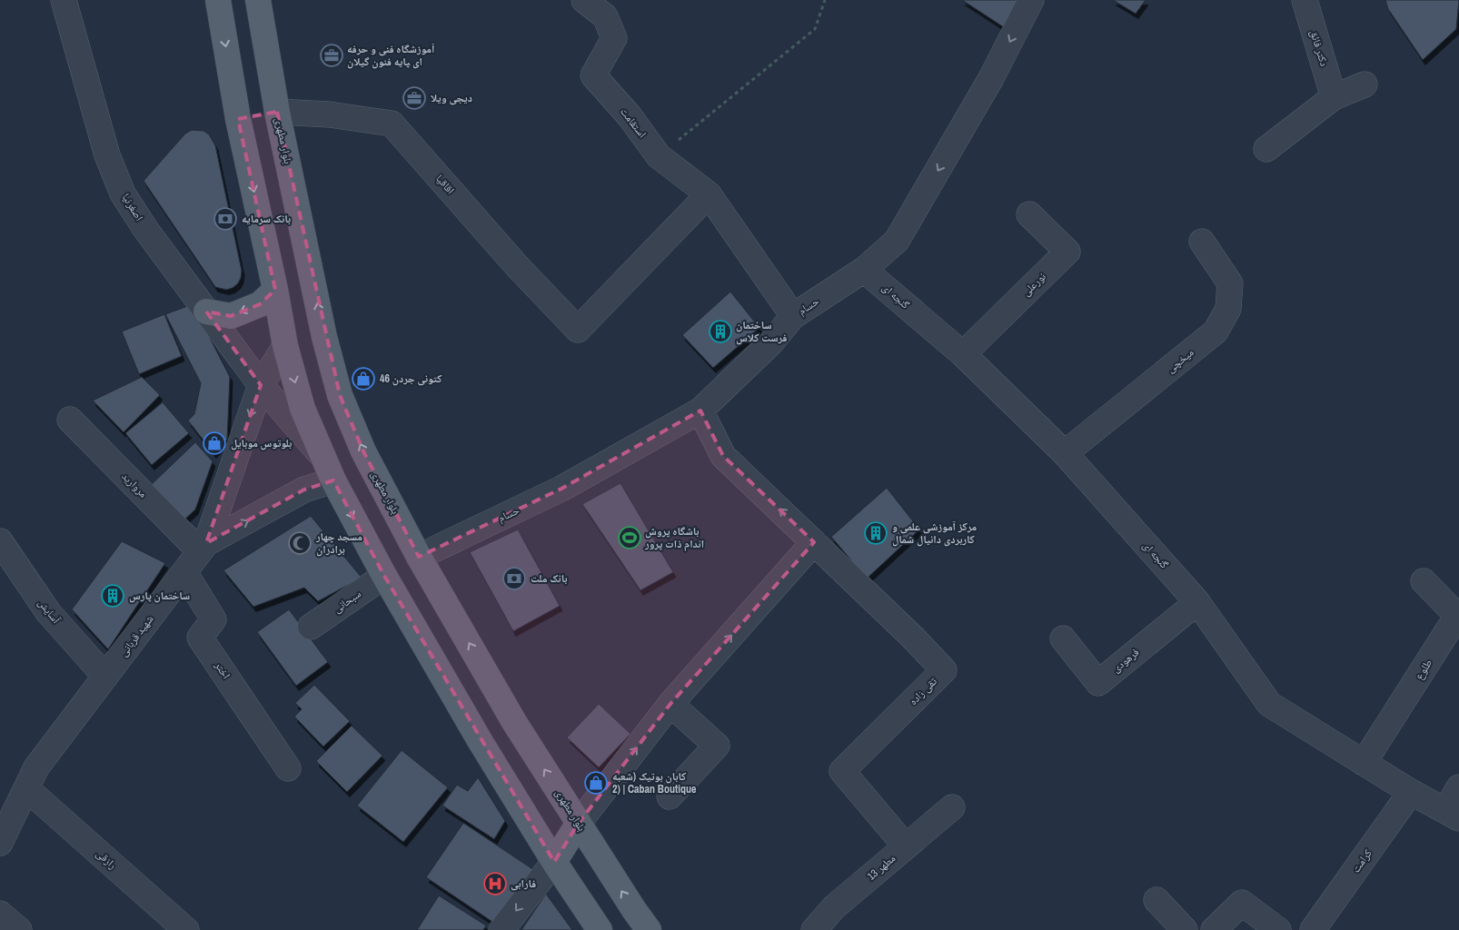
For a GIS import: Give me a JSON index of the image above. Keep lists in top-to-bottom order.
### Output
{
  "streets": {
    "main road": ["بلوار مطهری"],
    "street": [
      "دکتر فائق",
      "استقامت",
      "اقاقیا",
      "اصغرنیا",
      "نورعلی",
      "گنجه ای",
      "حسام",
      "میخچی",
      "مروارید",
      "سبحانی",
      "آسایش",
      "شهید قربانی",
      "فرهودی",
      "طلوع",
      "اختر",
      "تقی زاده",
      "رازقی",
      "کرامت",
      "مطهر 13"
    ]
  },
  "crossings": [
    ["استقامت", "اقاقیا"],
    ["استقامت", "حسام"],
    ["بلوار مطهری", "اقاقیا"],
    ["بلوار مطهری", "حسام"],
    ["اصغرنیا", "شهید قربانی"],
    ["نورعلی", "گنجه ای"],
    ["گنجه ای", "حسام"],
    ["گنجه ای", "میخچی"],
    ["گنجه ای", "فرهودی"],
    ["گنجه ای", "طلوع"],
    ["گنجه ای", "کرامت"],
    ["حسام", "تقی زاده"],
    ["مروارید", "شهید قربانی"],
    ["آسایش", "شهید قربانی"],
    ["شهید قربانی", "اختر"],
    ["شهید قربانی", "رازقی"],
    ["تقی زاده", "مطهر 13"]
  ],
  "one_way": ["حسام"],
  "places": {
    "office": ["آموزشگاه فنی و حرفه ای ‍پایه فنون گیلان", "دیجی ویلا"],
    "bank": ["بانک سرمایه", "بانک ملت"],
    "building": ["ساختمان فرست کلاس", "مرکز آموزشی علمی و کاربردی دانیال شمال", "ساختمان پارس"],
    "shop": ["کتونی جردن 46", "بلوتوس موبایل", "کابان بوتیک (شعبه 2) | Caban Boutique"],
    "sports": ["باشگاه پروش اندام ذات پرور"],
    "mosque": ["مسجد چهار برادران"],
    "hospital": ["فارابی"]
  }
}
